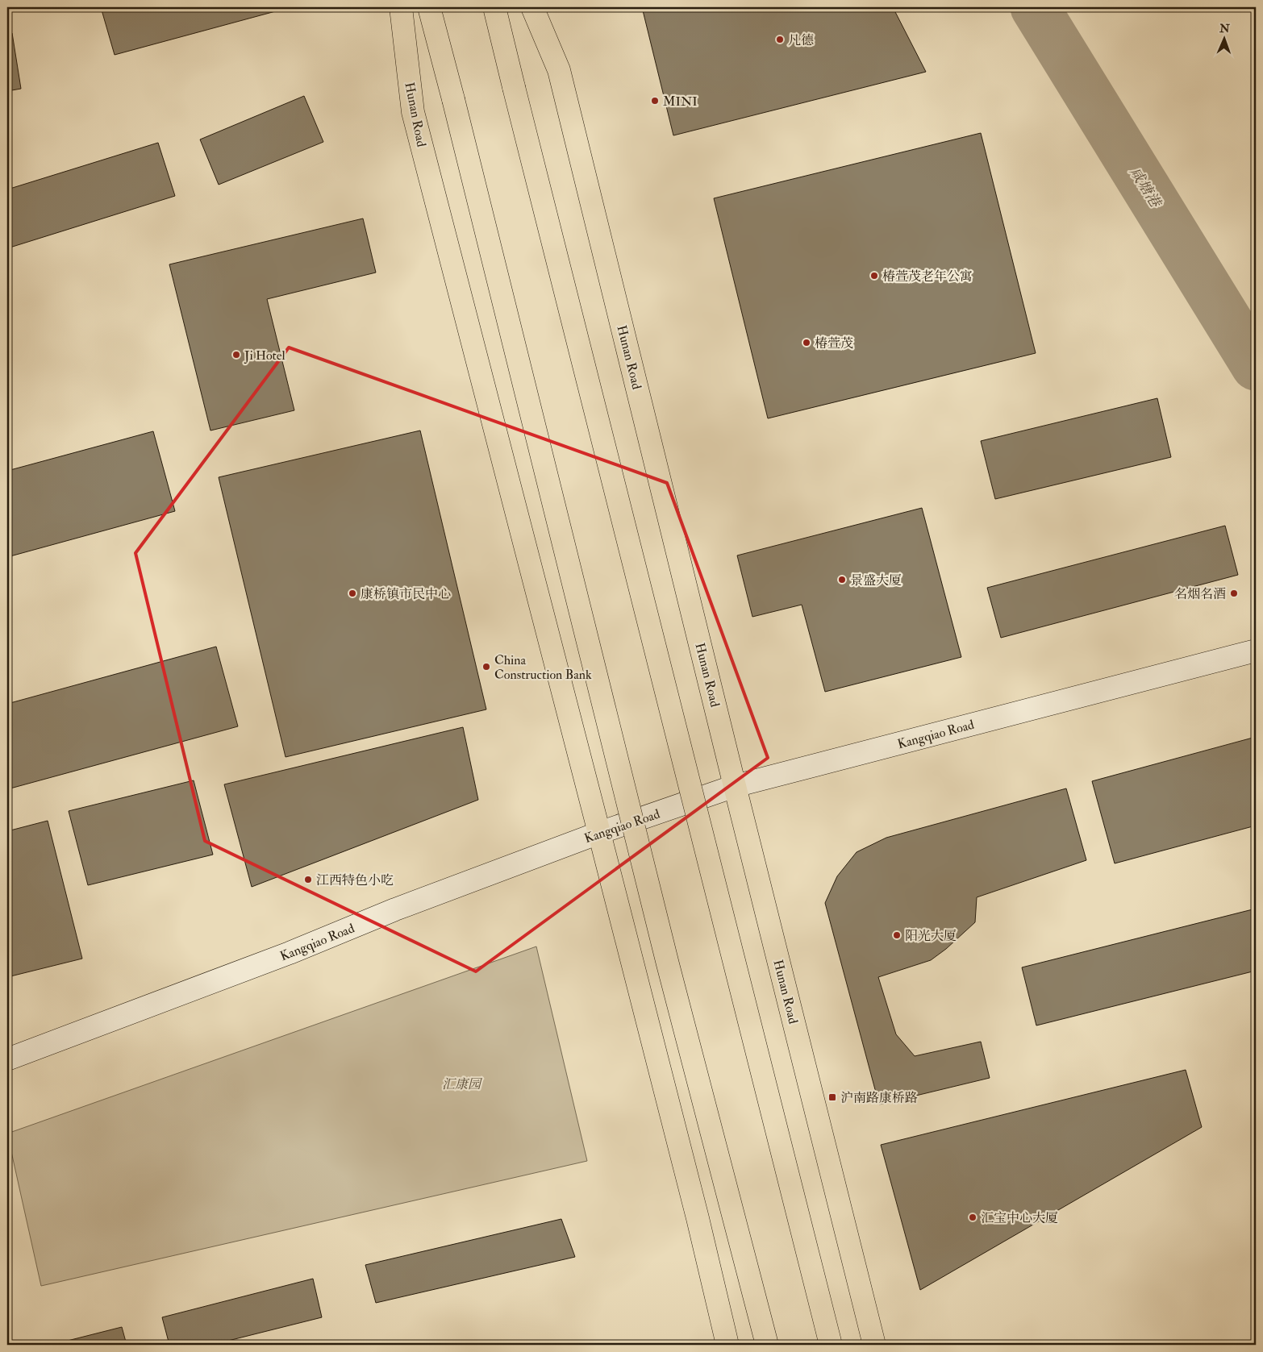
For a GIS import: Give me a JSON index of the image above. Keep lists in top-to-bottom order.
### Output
{
  "streets": {
    "main road": ["Hunan Road", "Kangqiao Road"]
  },
  "crossings": [
    ["Hunan Road", "Kangqiao Road"]
  ],
  "water": ["咸塘港"],
  "parks": ["汇康园"],
  "places": {
    "other": [
      "凡德",
      "MINI",
      "椿萱茂老年公寓",
      "椿萱茂",
      "Ji Hotel",
      "景盛大厦",
      "康桥镇市民中心",
      "名烟名酒",
      "China Construction Bank",
      "江西特色小吃",
      "阳光大厦",
      "汇宝中心大厦"
    ],
    "transit": ["沪南路康桥路"]
  },
  "north": "top"
}
